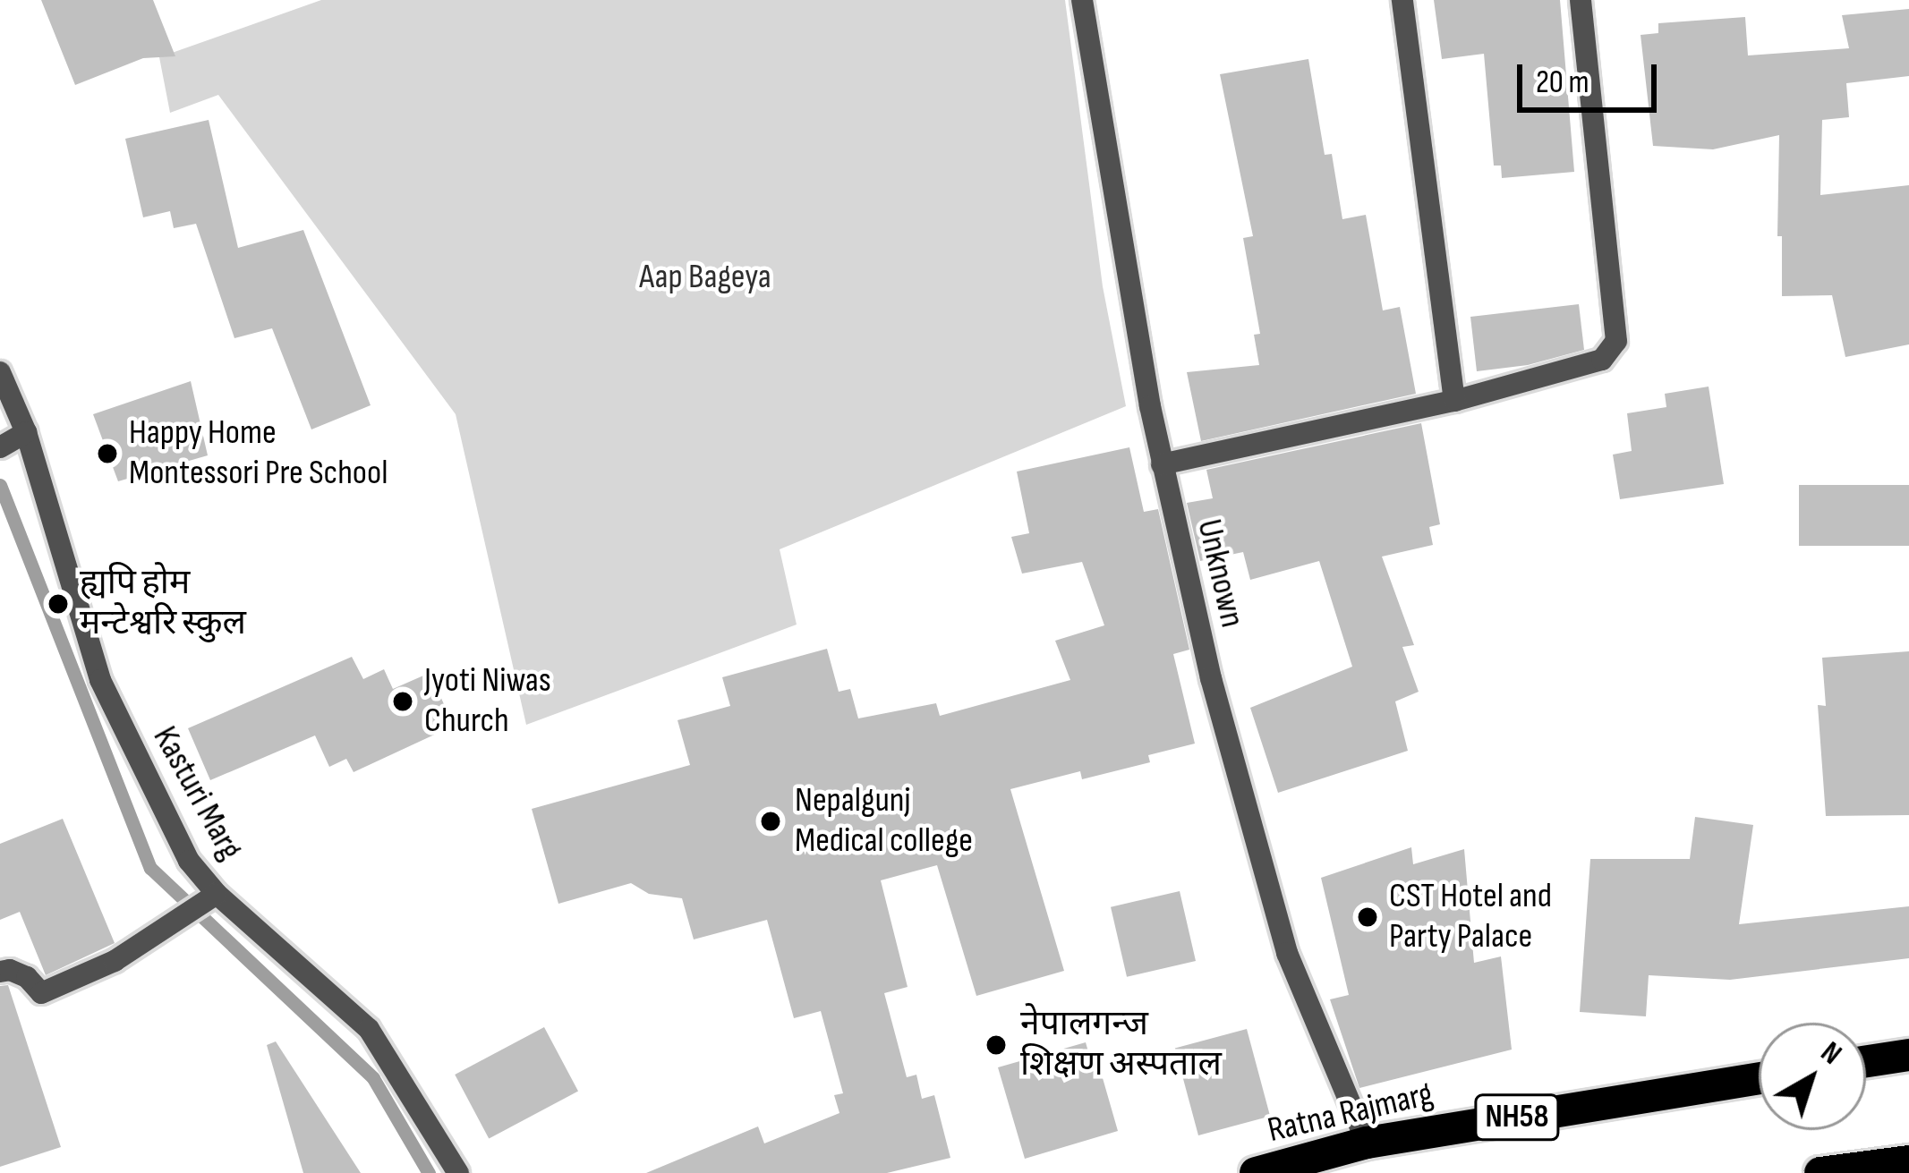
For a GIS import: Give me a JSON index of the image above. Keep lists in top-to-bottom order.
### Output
{
  "streets": {
    "highway": ["Ratna Rajmarg", "NH58"],
    "street": ["Unknown", "Kasturi Marg"]
  },
  "crossings": [
    ["Unknown", "Ratna Rajmarg"]
  ],
  "parks": ["Aap Bageya"],
  "places": [
    "Happy Home Montessori Pre School",
    "ह्यपि हाेम मन्टेश्वरि स्कुल",
    "Jyoti Niwas Church",
    "Nepalgunj Medical college",
    "CST Hotel and Party Palace",
    "नेपालगन्ज शिक्षण अस्पताल"
  ],
  "scale_bar": "20 m",
  "north": "top right"
}
